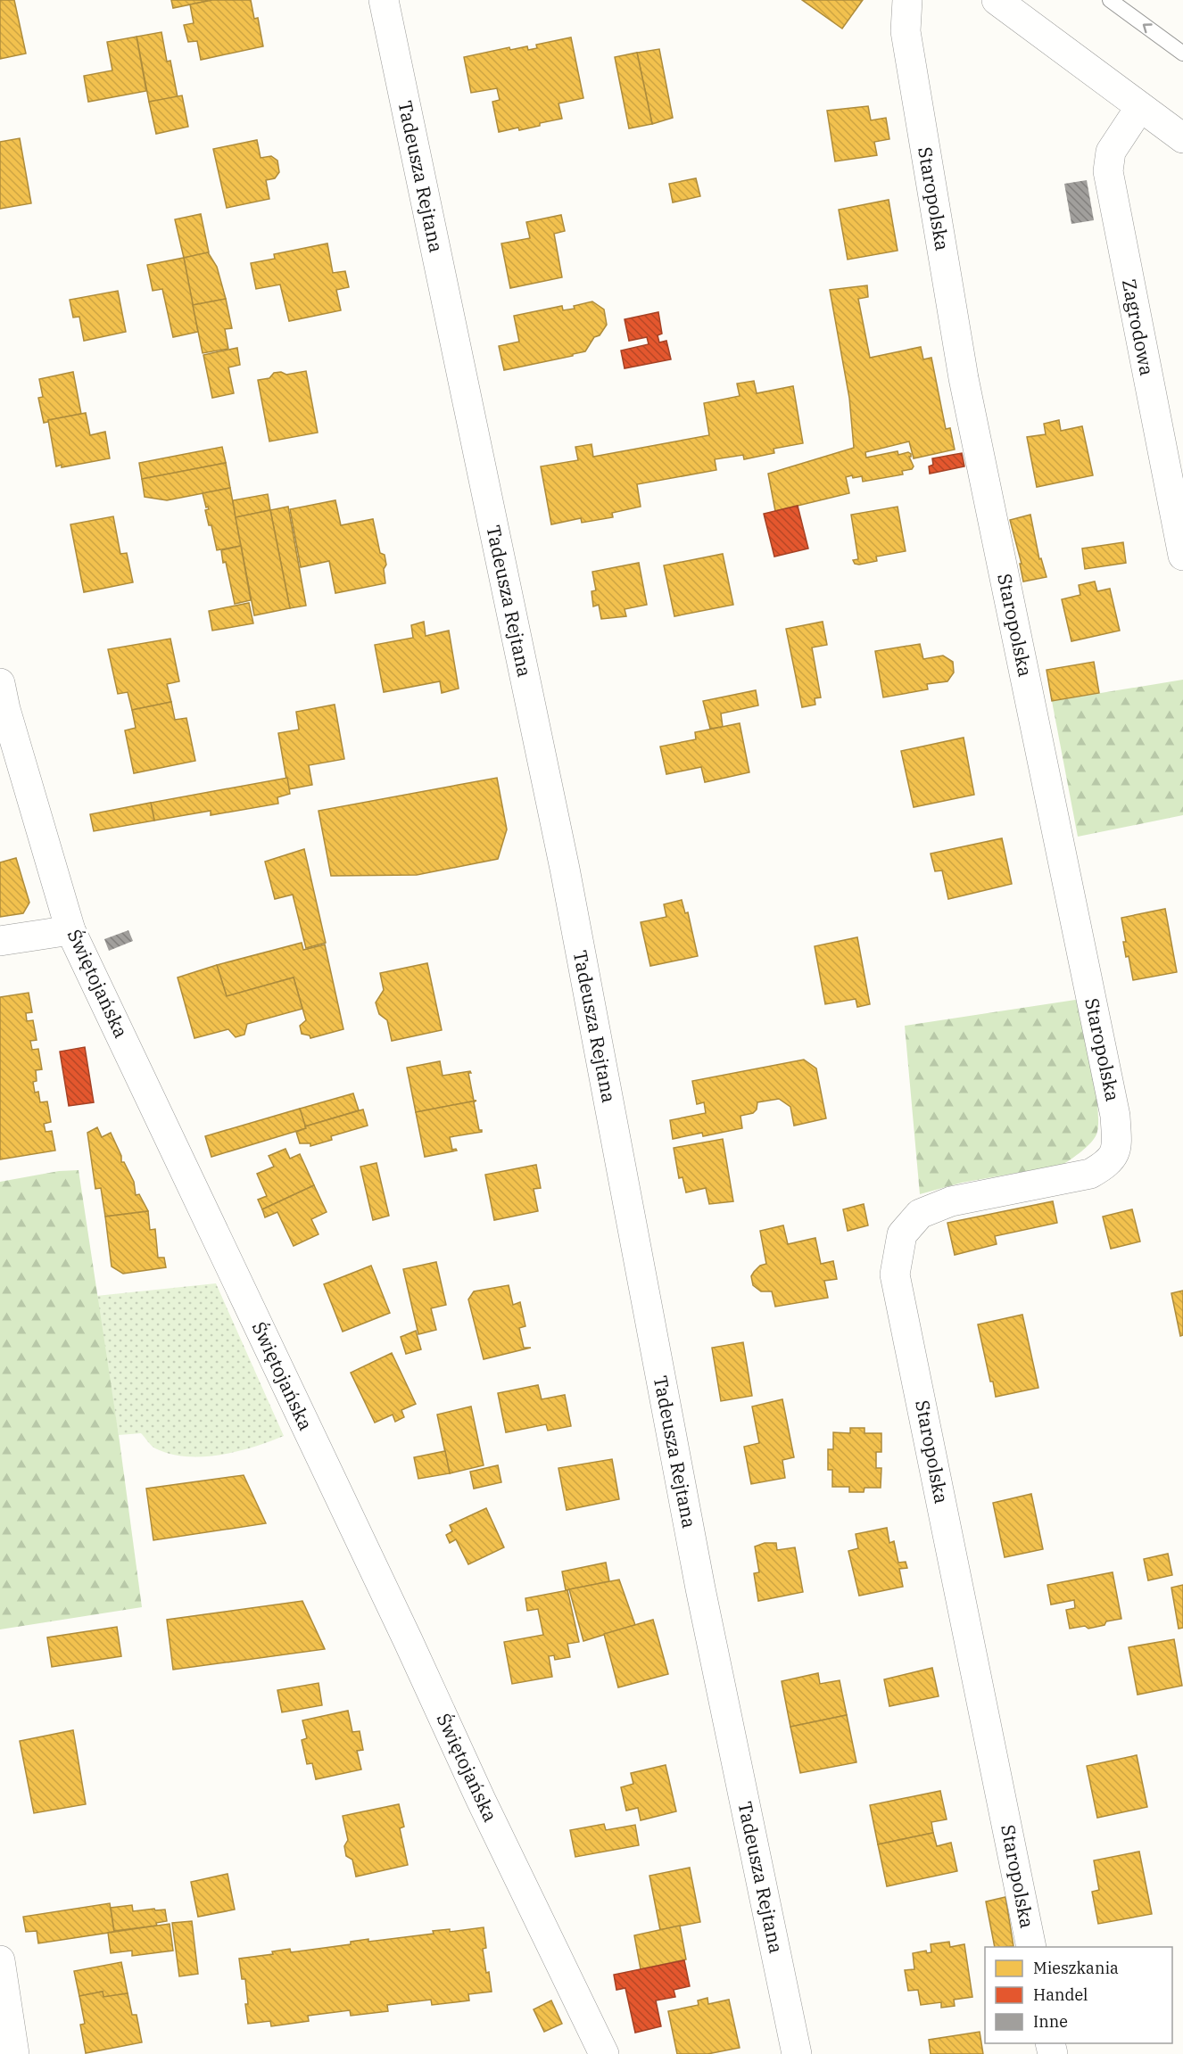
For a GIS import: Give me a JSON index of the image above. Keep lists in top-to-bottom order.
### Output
{
  "streets": {
    "street": [
      "Tadeusza Rejtana",
      "Staropolska",
      "Zagrodowa",
      "Świętojańska"
    ]
  },
  "legend": ["Mieszkania", "Handel", "Inne"]
}
